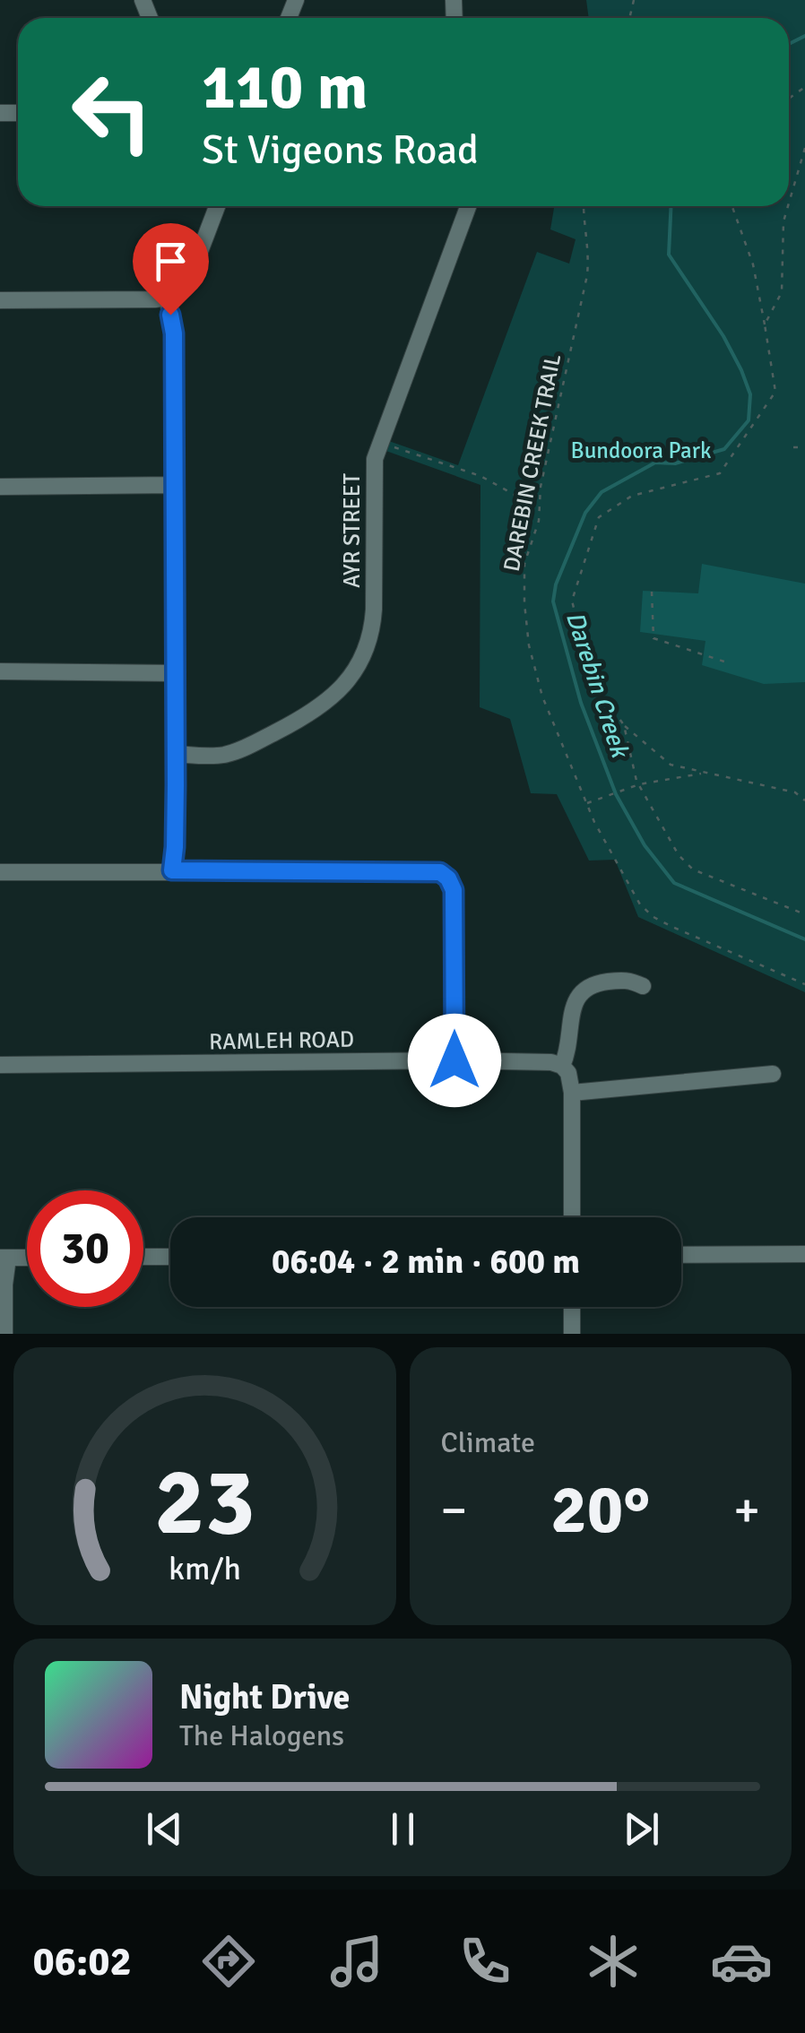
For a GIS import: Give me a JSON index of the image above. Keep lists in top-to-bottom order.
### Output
{
  "streets": {
    "street": ["AYR STREET", "RAMLEH ROAD"],
    "path": ["DAREBIN CREEK TRAIL"]
  },
  "water": ["Darebin Creek"],
  "parks": ["Bundoora Park"],
  "page": {
    "turn": ["110 m", "St Vigeons Road"],
    "limit": "30",
    "trip": "06:04 · 2 min · 600 m",
    "tile": "Climate",
    "heat": ["−", "20°", "+"],
    "song": ["Night Drive", "The Halogens"],
    "tabs": "06:02",
    "gauge": ["23", "km/h"]
  }
}
